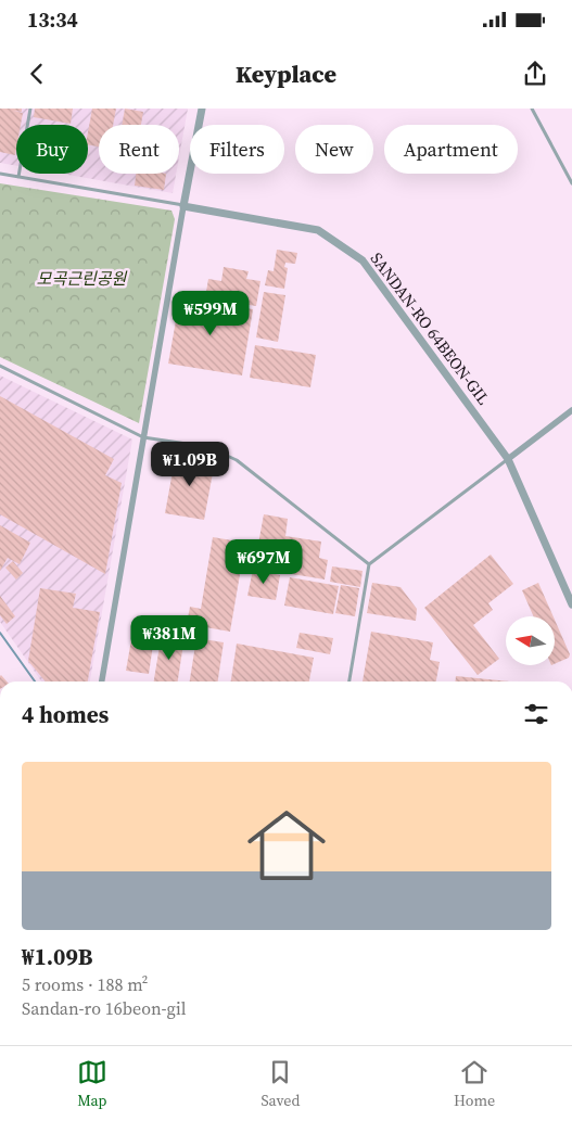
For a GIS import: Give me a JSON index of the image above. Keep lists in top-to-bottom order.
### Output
{
  "streets": {
    "street": ["SANDAN-RO 64BEON-GIL"]
  },
  "parks": ["모곡근린공원"],
  "north": "left",
  "page": {
    "status": "13:34",
    "header": "Keyplace",
    "chip": [
      "Buy",
      "Rent",
      "Filters",
      "New",
      "Apartment"
    ],
    "price": [
      "₩599M",
      "₩1.09B",
      "₩697M",
      "₩381M"
    ],
    "heading": "4 homes",
    "list": [
      {
        "name": "₩1.09B",
        "note": "5 rooms · 188 m² · Sandan-ro 16beon-gil"
      }
    ],
    "tabs": ["Map", "Saved", "Home"]
  }
}
